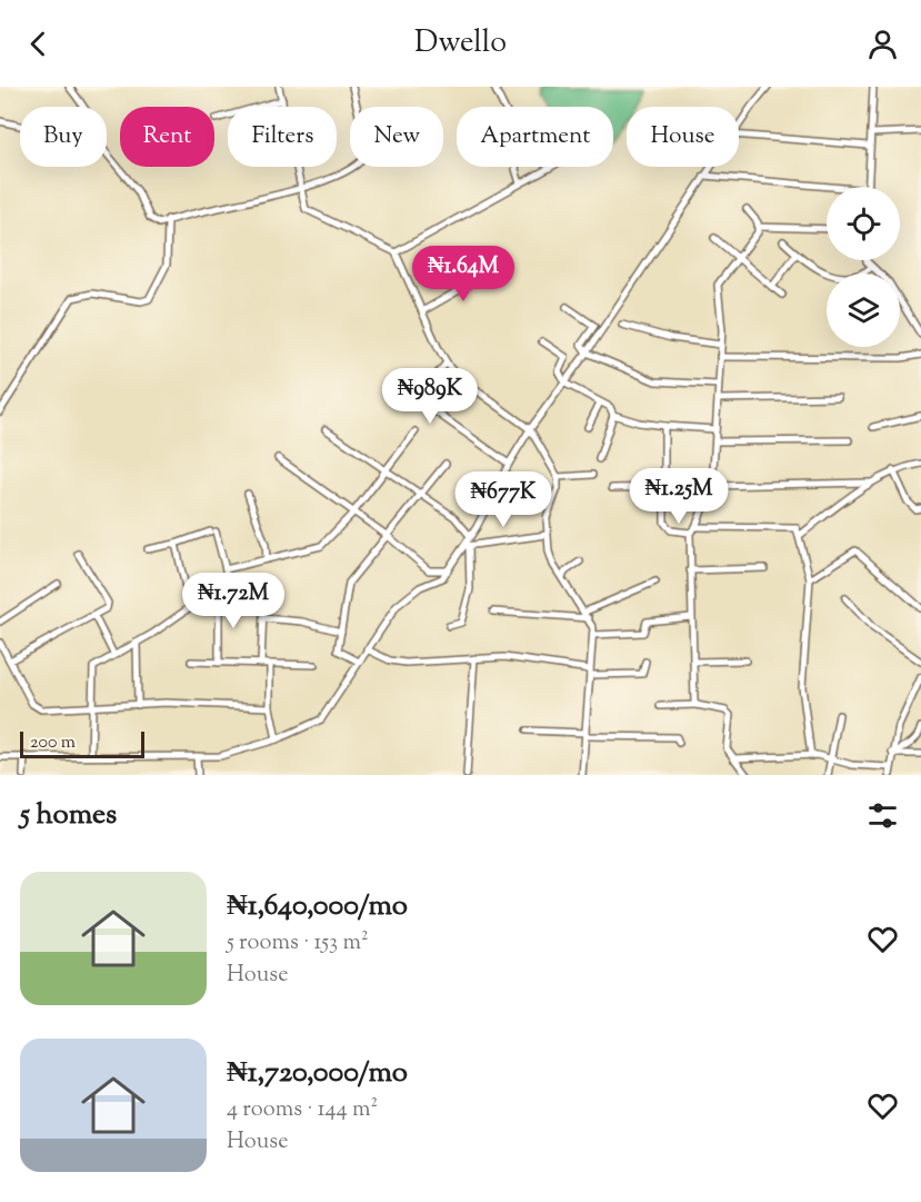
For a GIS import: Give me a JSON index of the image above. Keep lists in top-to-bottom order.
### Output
{
  "scale_bar": "200 m",
  "page": {
    "header": "Dwello",
    "chip": [
      "Buy",
      "Rent",
      "Filters",
      "New",
      "Apartment",
      "House"
    ],
    "price": [
      "₦1.64M",
      "₦989K",
      "₦1.25M",
      "₦677K",
      "₦1.72M"
    ],
    "scale": "200 m",
    "heading": "5 homes",
    "list": [
      {
        "name": "₦1,640,000/mo",
        "note": "5 rooms · 153 m² · House"
      },
      {
        "name": "₦1,720,000/mo",
        "note": "4 rooms · 144 m² · House"
      }
    ]
  }
}
